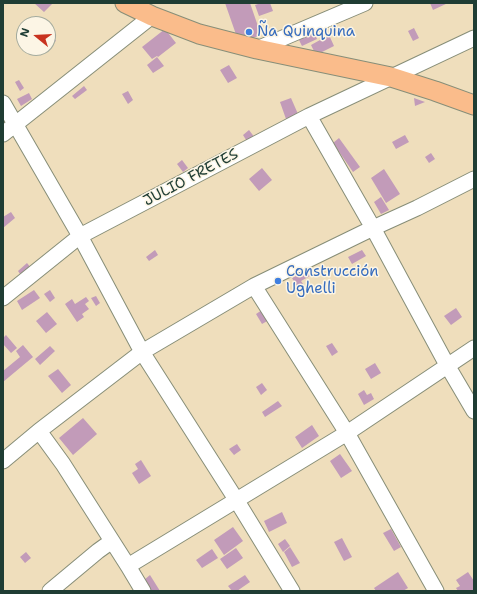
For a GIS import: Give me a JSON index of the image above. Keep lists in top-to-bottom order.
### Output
{
  "streets": {
    "street": ["JULIO FRETES"]
  },
  "places": ["Ña Quinquina", "Construcción Ughelli"],
  "north": "left"
}
